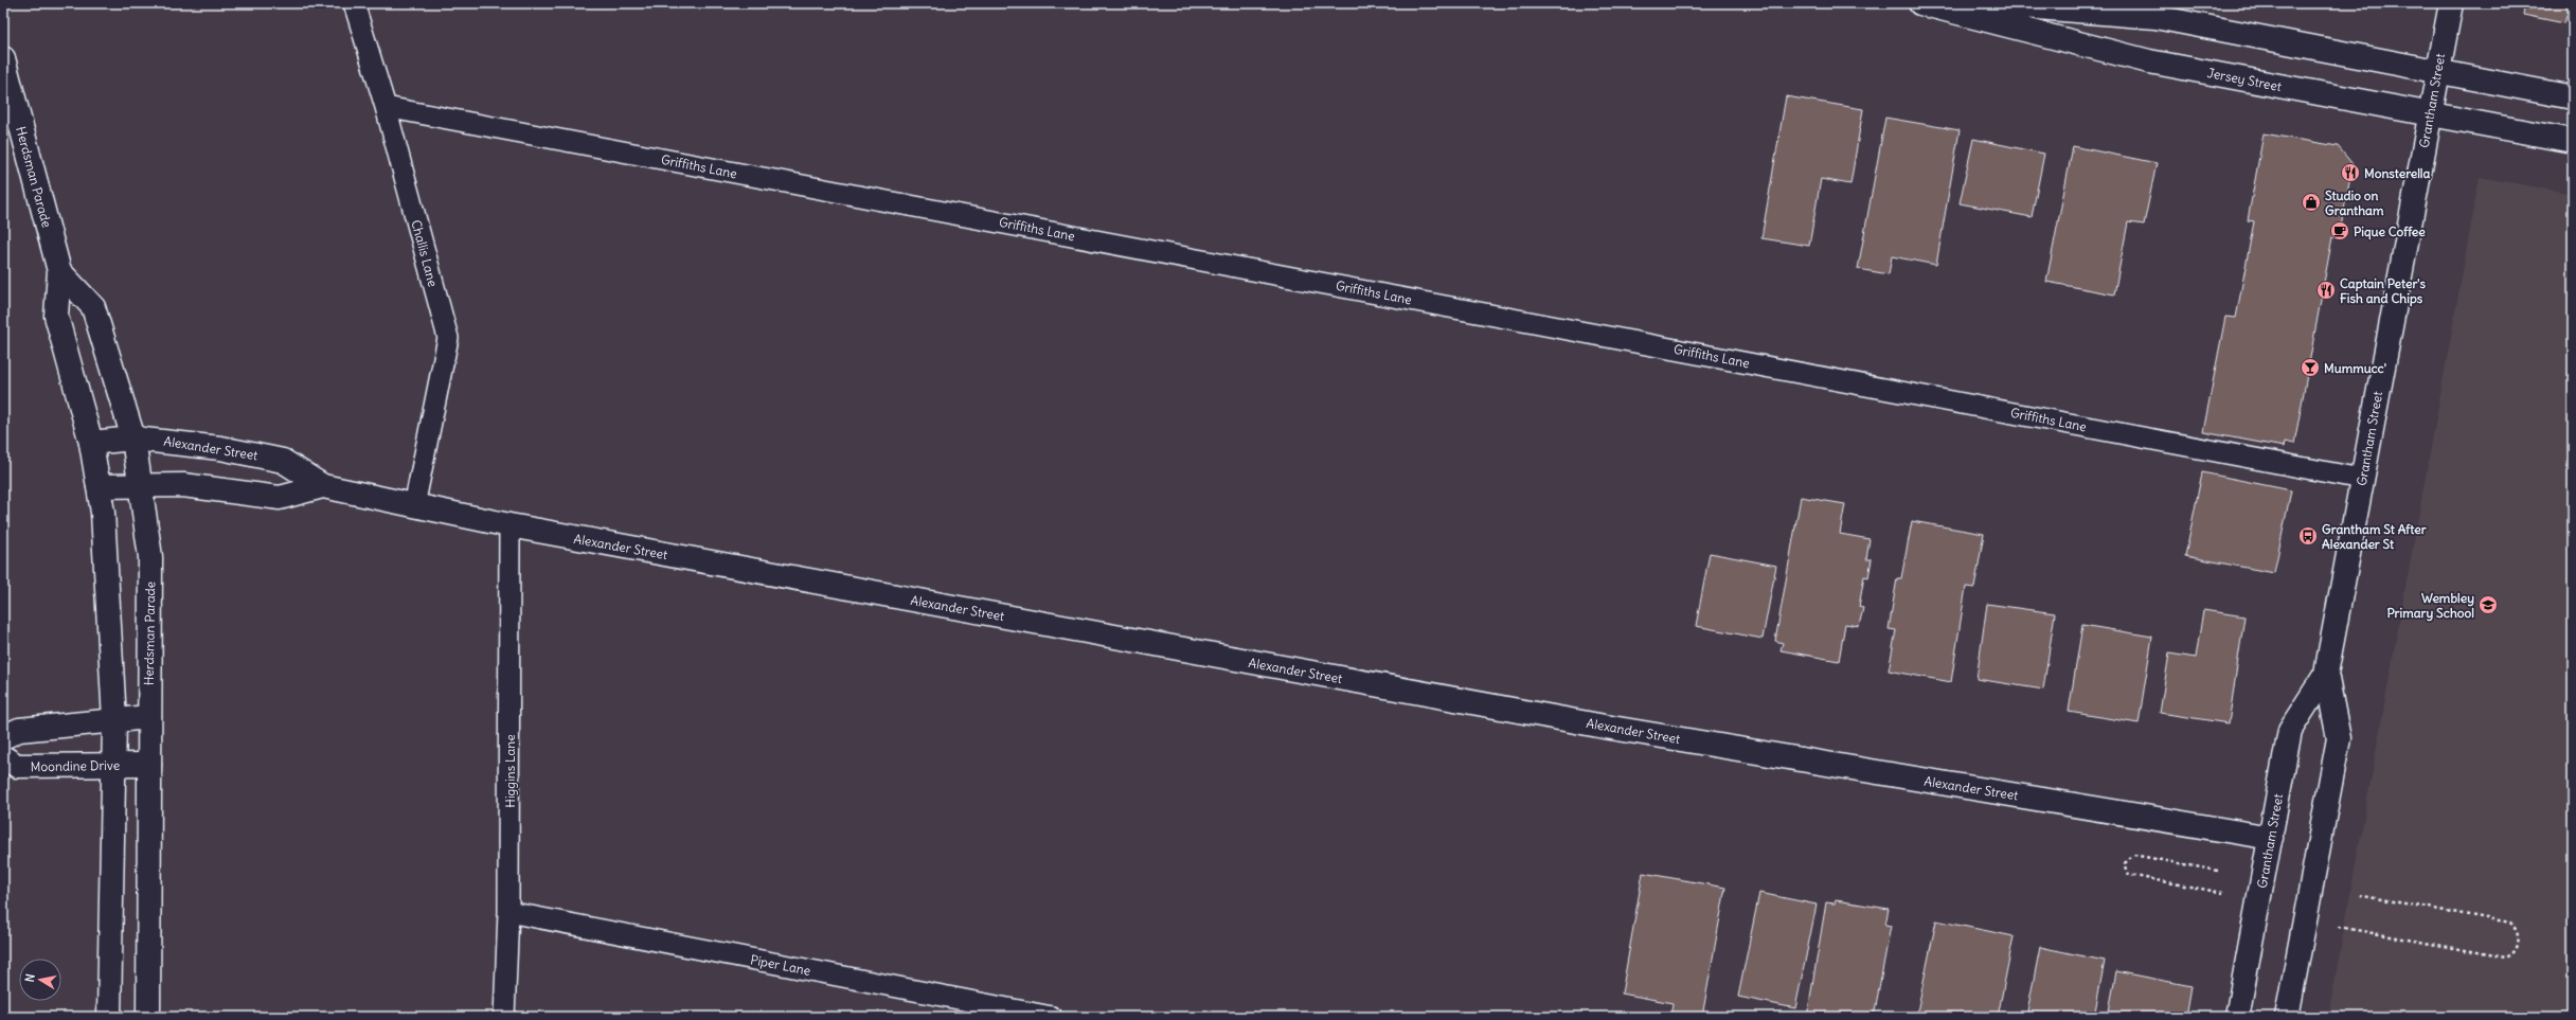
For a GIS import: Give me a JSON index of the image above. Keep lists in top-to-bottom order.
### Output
{
  "streets": {
    "street": [
      "Jersey Street",
      "Grantham Street",
      "Herdsman Parade",
      "Alexander Street",
      "Moondine Drive"
    ],
    "lane": [
      "Griffiths Lane",
      "Challis Lane",
      "Higgins Lane",
      "Piper Lane"
    ]
  },
  "crossings": [
    ["Jersey Street", "Grantham Street"],
    ["Grantham Street", "Griffiths Lane"],
    ["Grantham Street", "Alexander Street"],
    ["Griffiths Lane", "Challis Lane"],
    ["Herdsman Parade", "Alexander Street"],
    ["Herdsman Parade", "Moondine Drive"],
    ["Challis Lane", "Alexander Street"],
    ["Alexander Street", "Higgins Lane"],
    ["Higgins Lane", "Piper Lane"]
  ],
  "places": {
    "restaurant": ["Monsterella", "Captain Peter's Fish and Chips"],
    "shop": ["Studio on Grantham"],
    "cafe": ["Pique Coffee"],
    "bar": ["Mummucc'"],
    "bus stop": ["Grantham St After Alexander St"],
    "school or university": ["Wembley Primary School"]
  },
  "north": "left"
}
